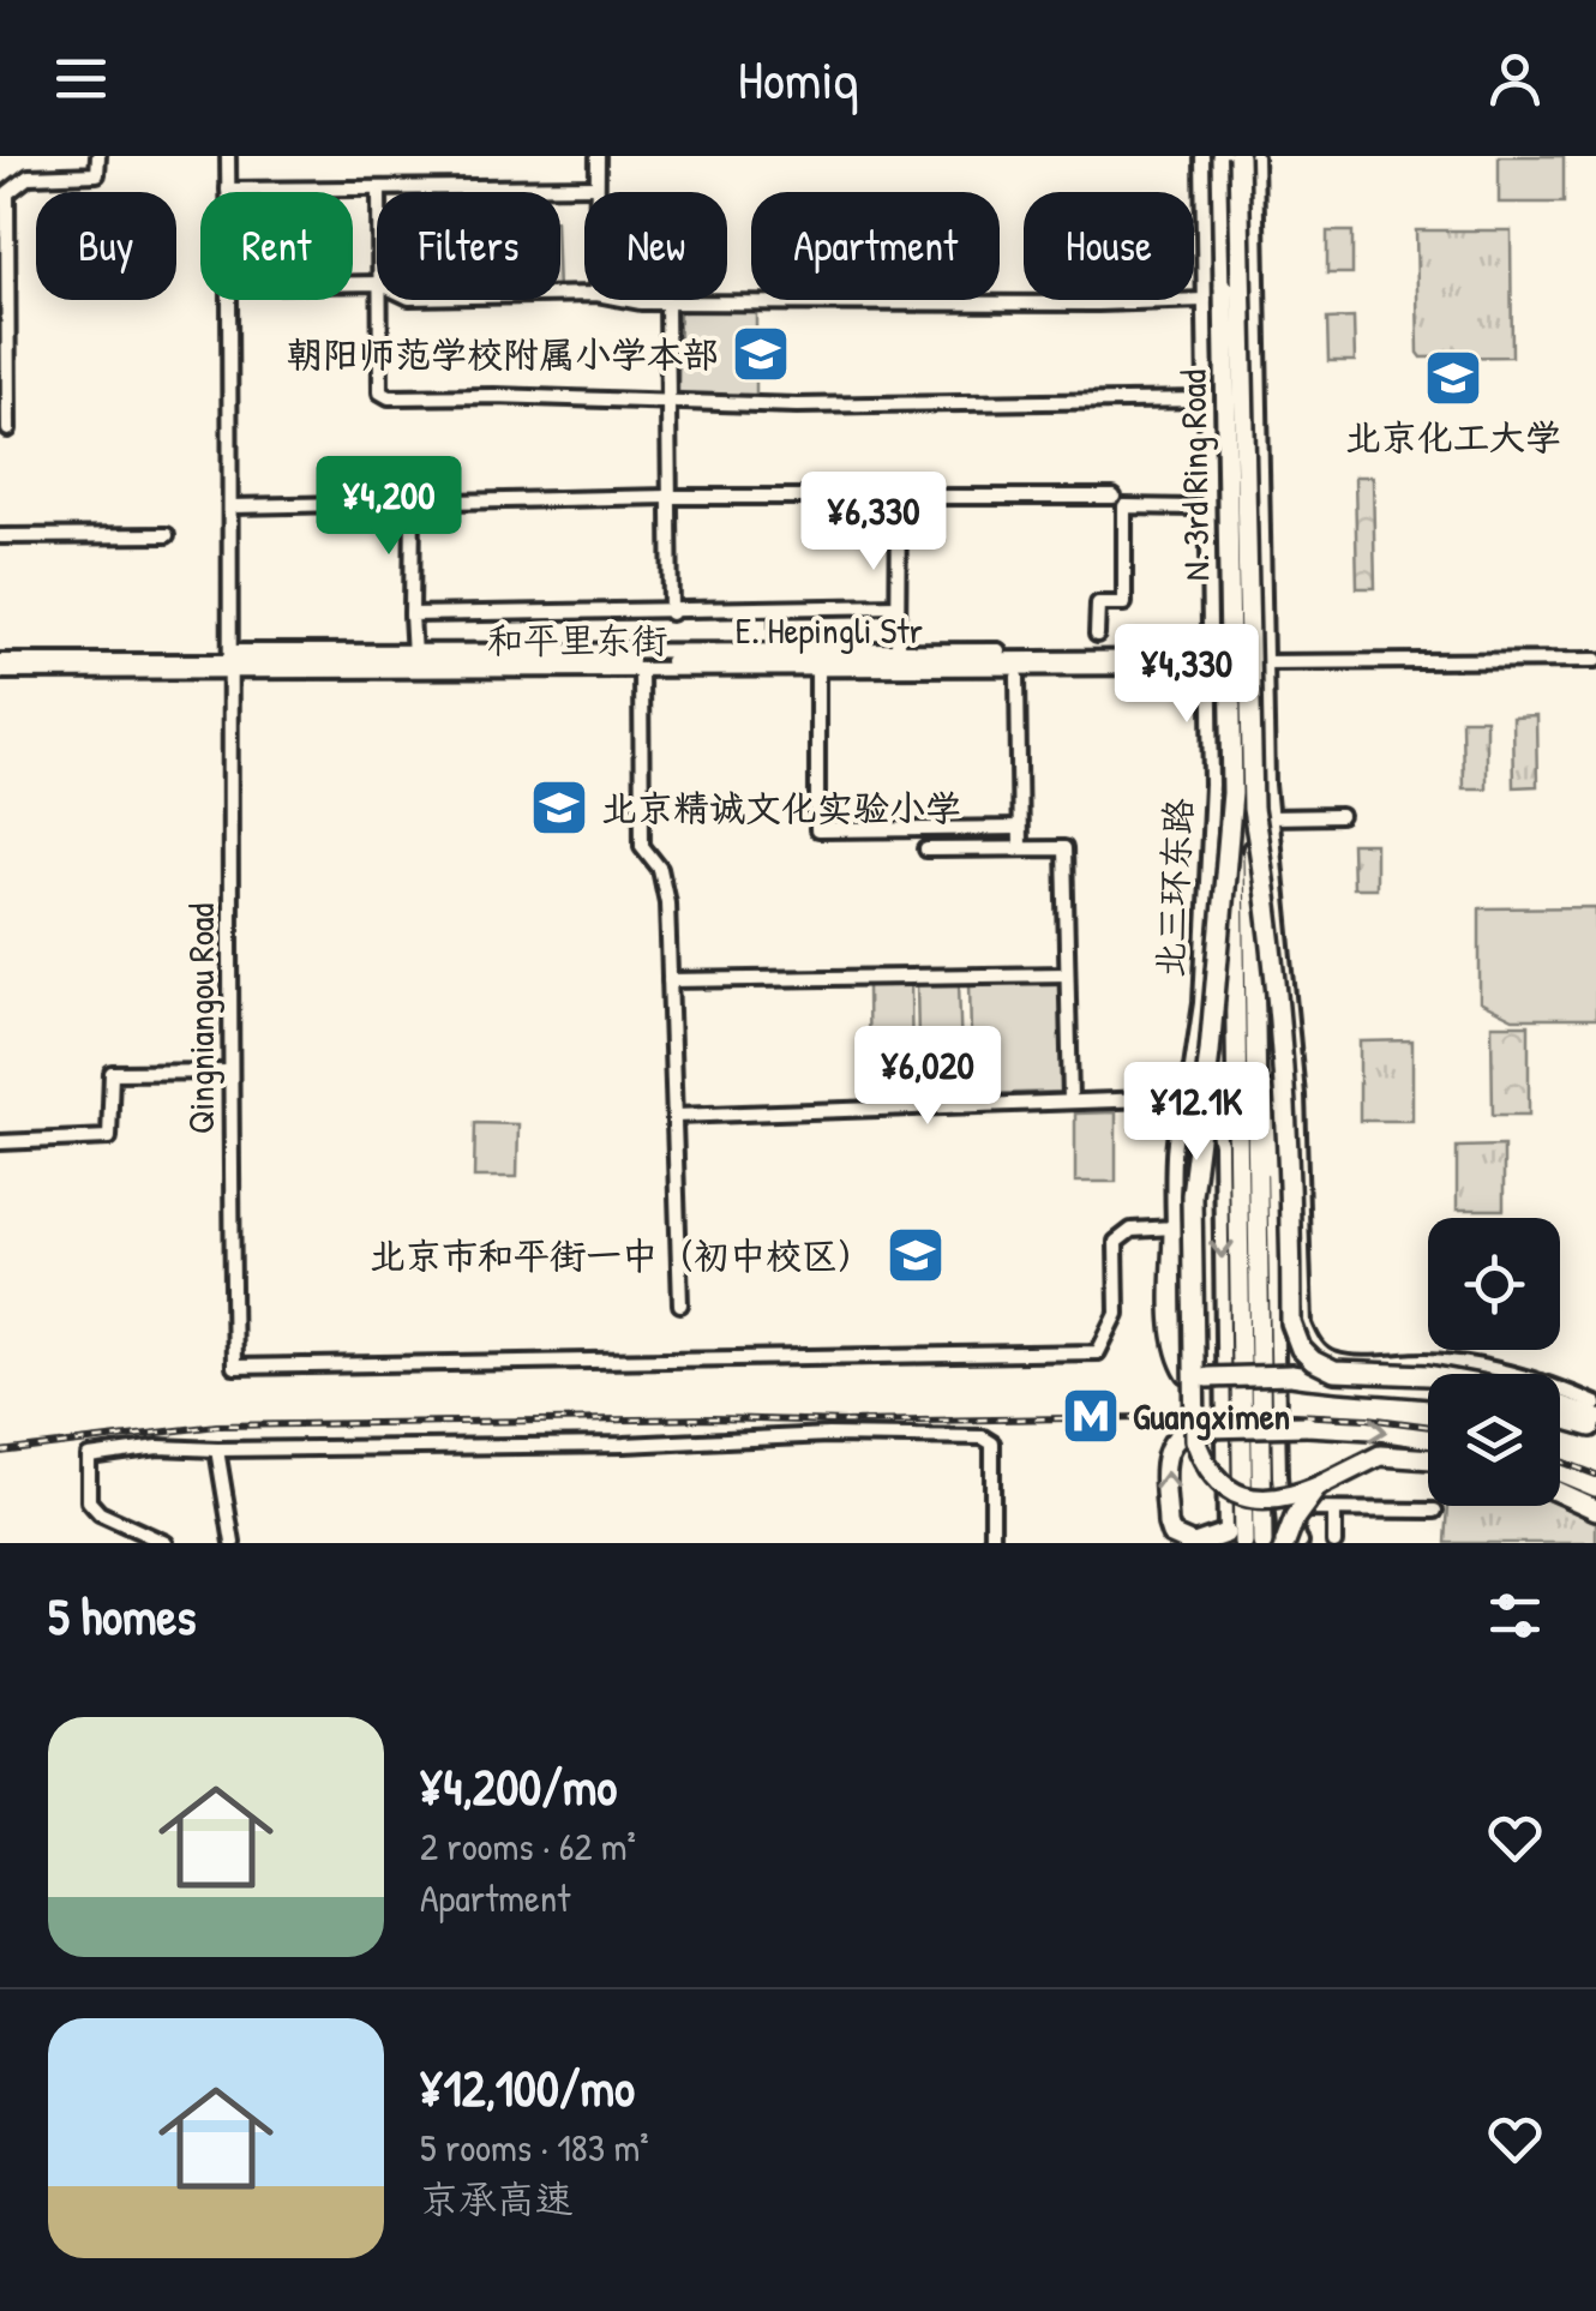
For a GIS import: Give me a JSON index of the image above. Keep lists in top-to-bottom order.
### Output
{
  "streets": {
    "highway": ["N. 3rd Ring Road"],
    "street": [
      "E. Hepingli Str",
      "和平里东街",
      "北三环东路",
      "Qingniangou Road"
    ]
  },
  "crossings": [
    ["E. Hepingli Str", "和平里东街"],
    ["E. Hepingli Str", "北三环东路"],
    ["和平里东街", "Qingniangou Road"]
  ],
  "places": {
    "school or university": [
      "朝阳师范学校附属小学本部",
      "北京化工大学",
      "北京精诚文化实验小学",
      "北京市和平街一中（初中校区）"
    ],
    "metro station": ["Guangximen"]
  },
  "page": {
    "header": "Homiq",
    "chip": [
      "Buy",
      "Rent",
      "Filters",
      "New",
      "Apartment",
      "House"
    ],
    "price": [
      "¥4,200",
      "¥6,330",
      "¥4,330",
      "¥6,020",
      "¥12.1K"
    ],
    "heading": "5 homes",
    "list": [
      {
        "name": "¥4,200/mo",
        "note": "2 rooms · 62 m² · Apartment"
      },
      {
        "name": "¥12,100/mo",
        "note": "5 rooms · 183 m² · 京承高速"
      }
    ]
  }
}
